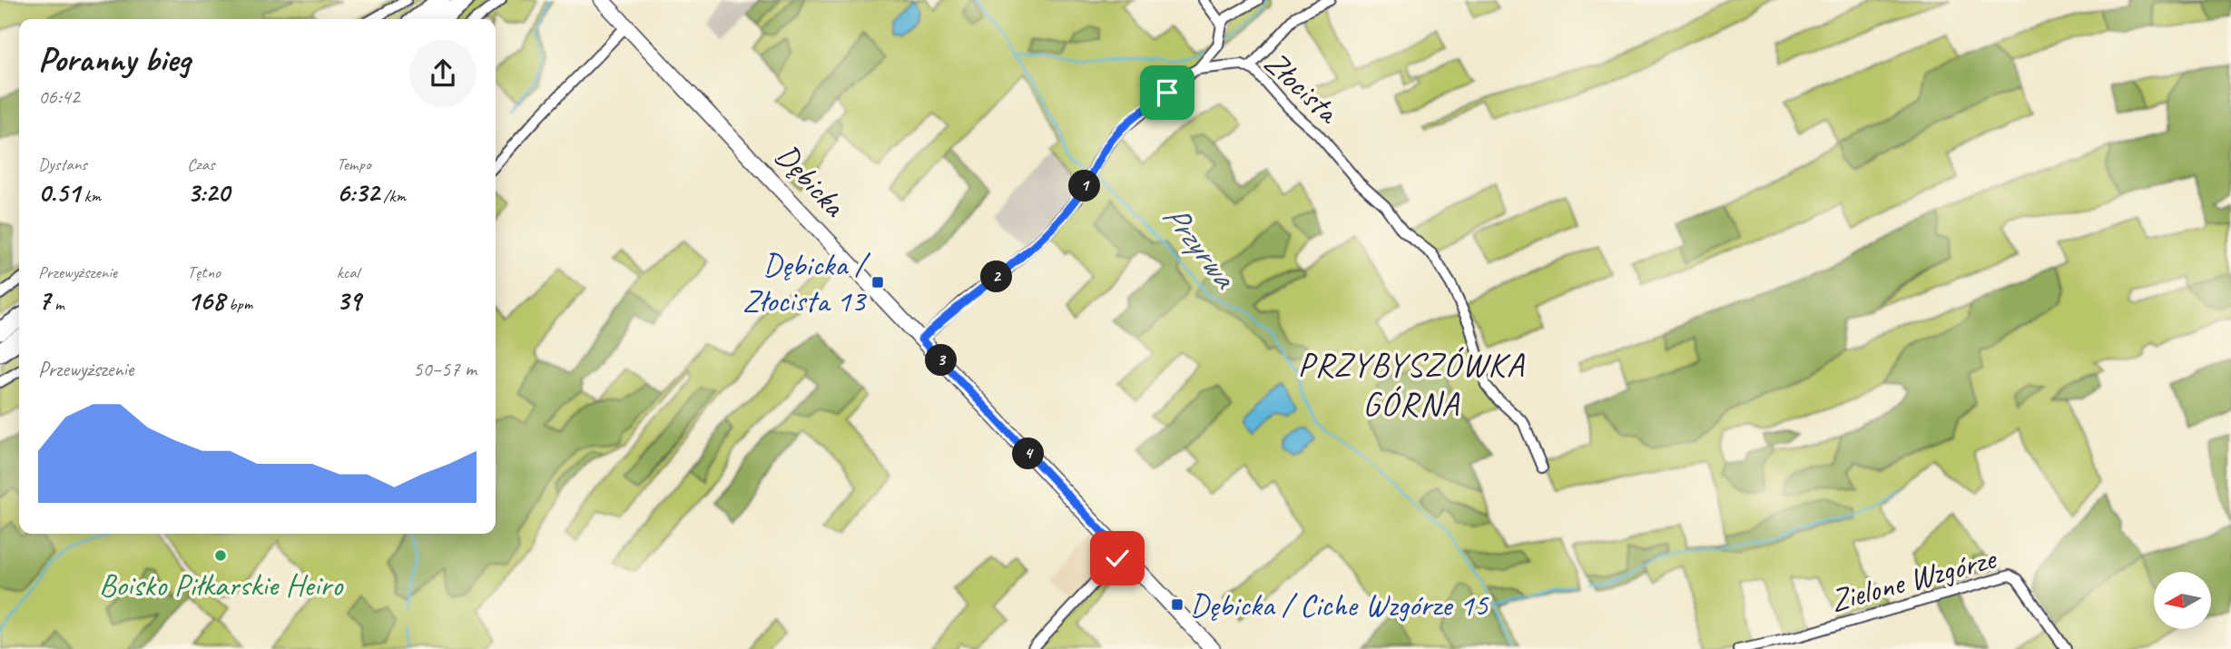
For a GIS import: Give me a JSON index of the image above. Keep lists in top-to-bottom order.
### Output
{
  "streets": {
    "street": ["Złocista", "Dębicka", "Zielone Wzgórze"]
  },
  "crossings": [
    ["Złocista", "Dębicka"]
  ],
  "districts": ["PRZYBYSZÓWKA GÓRNA"],
  "water": ["Przyrwa"],
  "places": {
    "transit": ["Dębicka / Złocista 13", "Dębicka / Ciche Wzgórze 15"],
    "other": ["Boisko Piłkarskie Heiro"]
  },
  "north": "left",
  "page": {
    "heading": ["Poranny bieg", "06:42"],
    "stats": [
      ["Dystans", "0.51 km"],
      ["Czas", "3:20"],
      ["Tempo", "6:32 /km"],
      ["Przewyższenie", "7 m"],
      ["Tętno", "168 bpm"],
      ["kcal", "39"]
    ],
    "pins": [
      "1",
      "2",
      "3",
      "4"
    ],
    "chart": ["Przewyższenie", "50–57 m"]
  }
}
